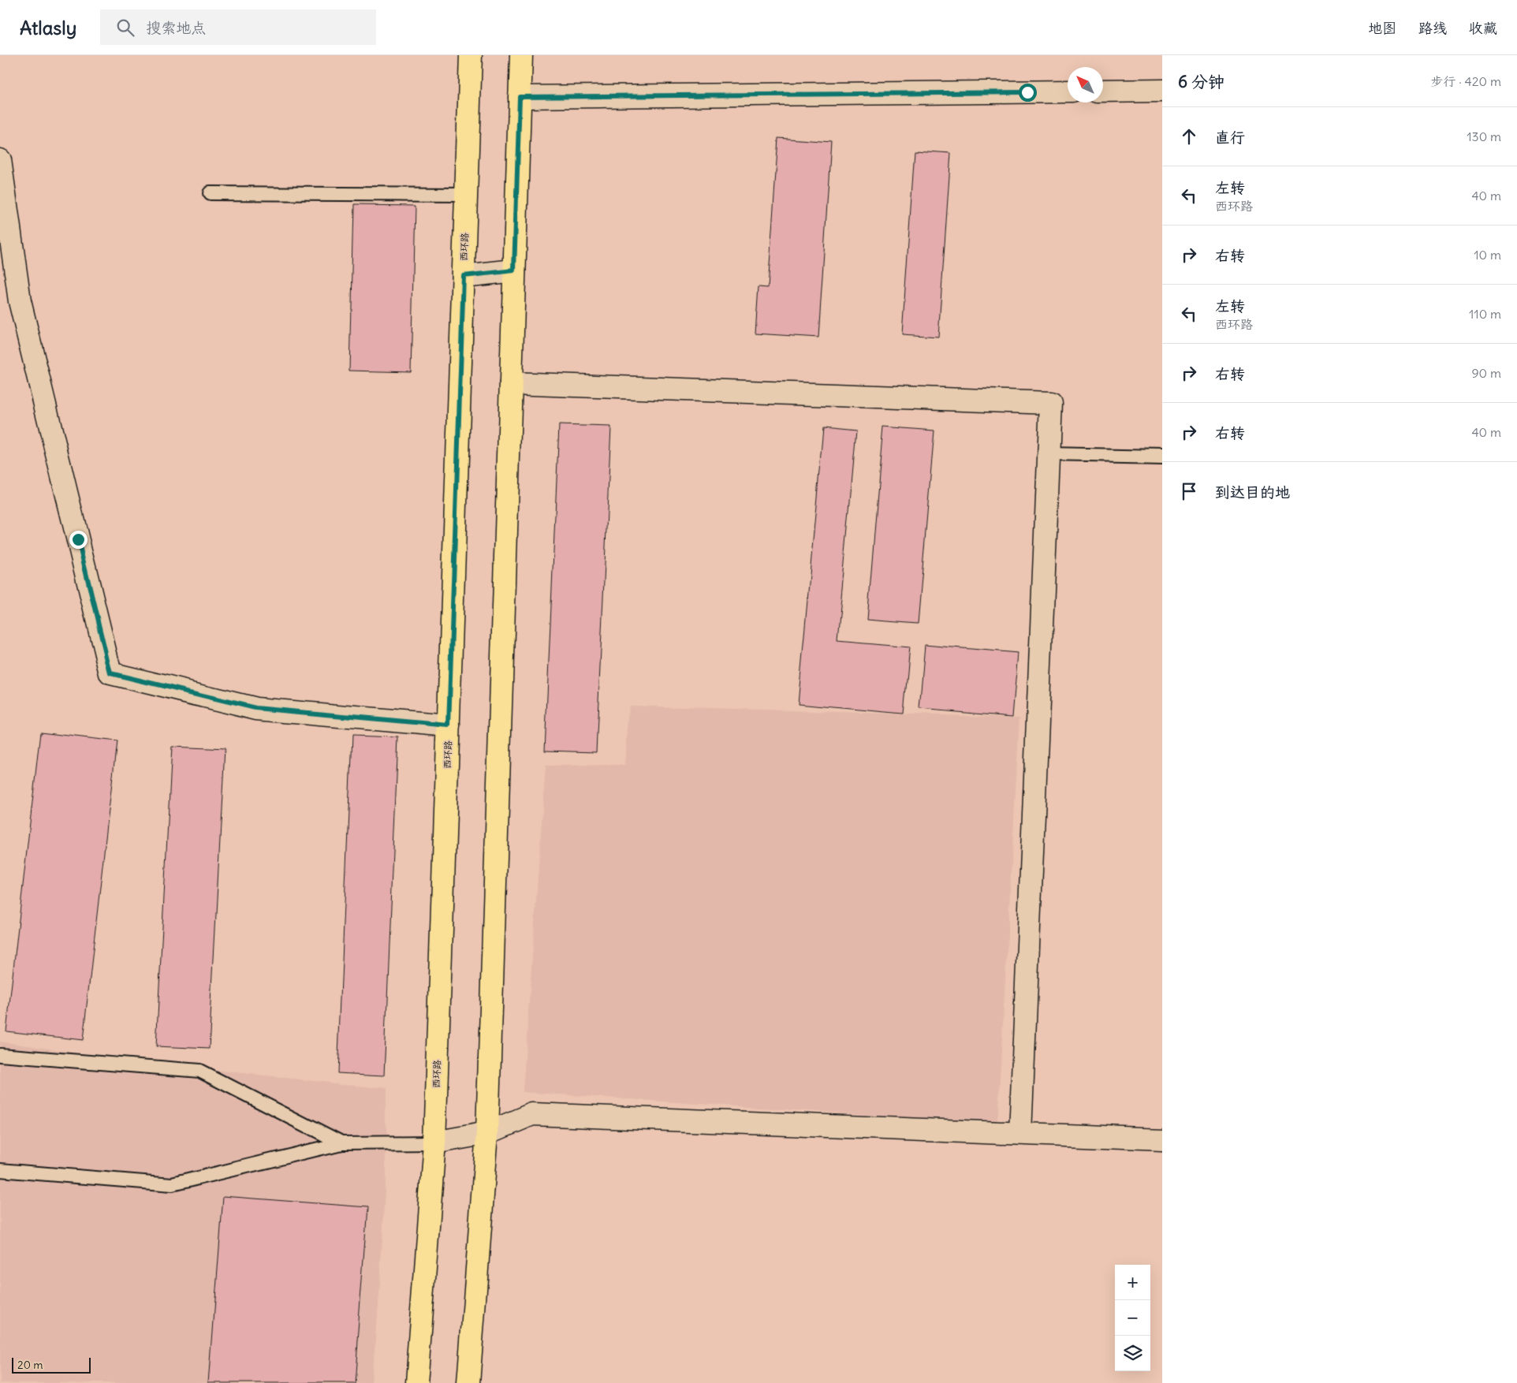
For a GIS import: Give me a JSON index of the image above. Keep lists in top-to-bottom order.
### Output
{
  "streets": {
    "main road": ["西环路"]
  },
  "scale_bar": "20 m",
  "north": "top left",
  "page": {
    "header": "Atlasly",
    "search": "搜索地点",
    "nav": ["地图", "路线", "收藏"],
    "heading": ["6 分钟", "步行 · 420 m"],
    "list": [
      ["直行", "130 m"],
      ["左转", "西环路", "40 m"],
      ["右转", "10 m"],
      ["左转", "西环路", "110 m"],
      ["右转", "90 m"],
      ["右转", "40 m"],
      "到达目的地"
    ],
    "map_buttons": ["+", "−"],
    "scale": "20 m"
  }
}
